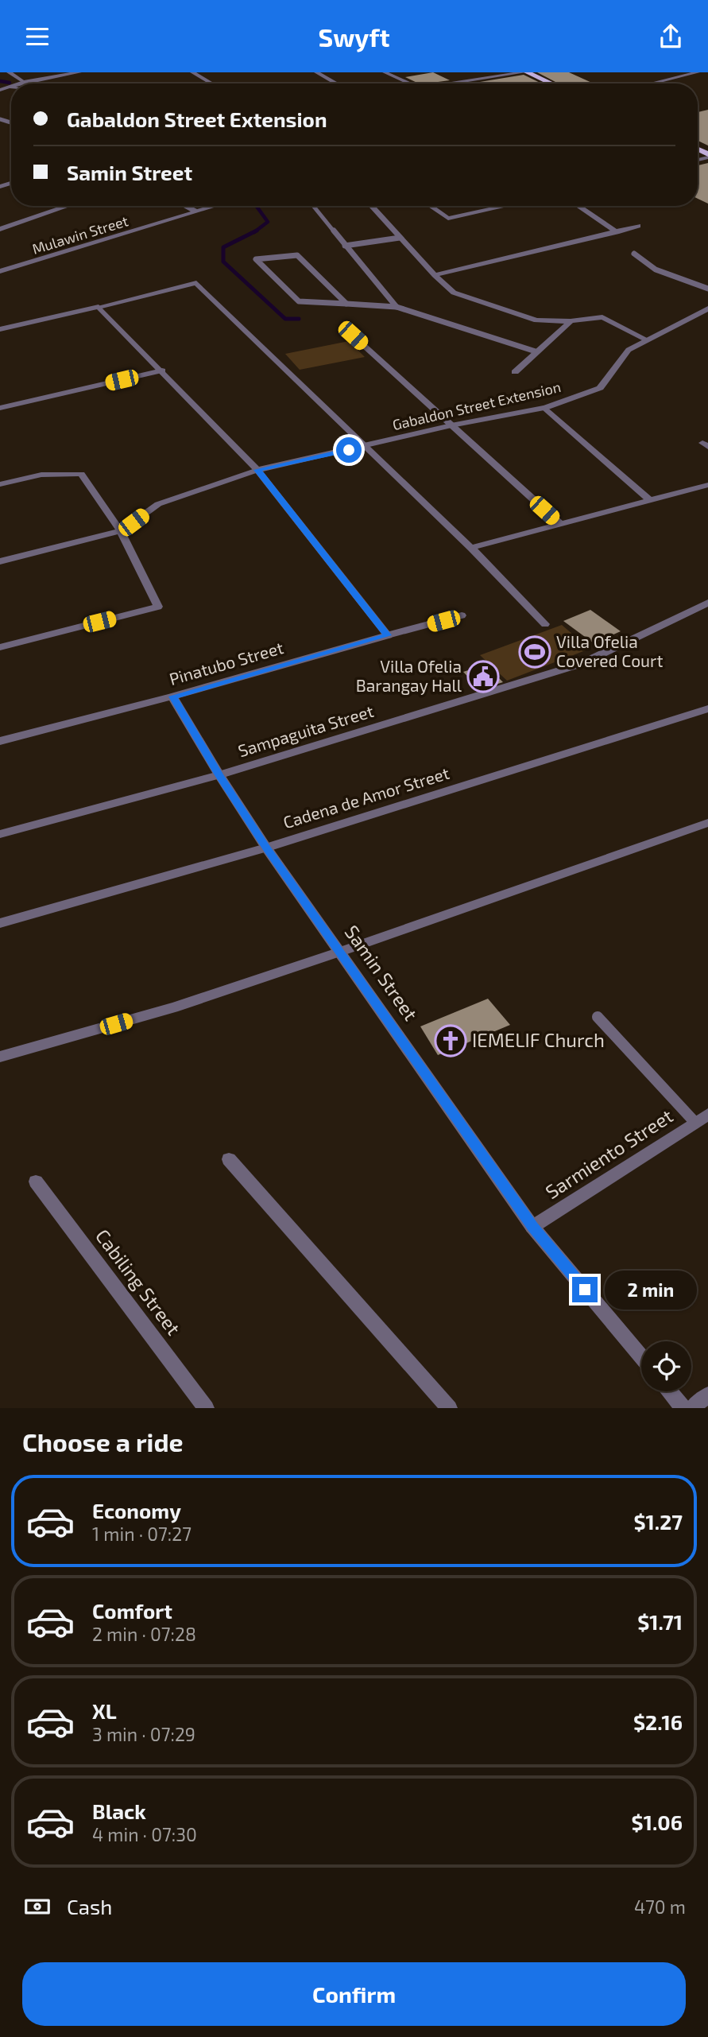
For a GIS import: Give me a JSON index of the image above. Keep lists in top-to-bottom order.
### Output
{
  "streets": {
    "street": [
      "Mulawin Street",
      "Gabaldon Street Extension",
      "Pinatubo Street",
      "Sampaguita Street",
      "Cadena de Amor Street",
      "Samin Street",
      "Sarmiento Street",
      "Cabiling Street"
    ]
  },
  "crossings": [
    ["Pinatubo Street", "Samin Street"],
    ["Sampaguita Street", "Samin Street"],
    ["Cadena de Amor Street", "Samin Street"],
    ["Samin Street", "Sarmiento Street"]
  ],
  "places": {
    "sports": ["Villa Ofelia Covered Court"],
    "public building": ["Villa Ofelia Barangay Hall"],
    "church": ["IEMELIF Church"]
  },
  "page": {
    "header": "Swyft",
    "banner": ["Gabaldon Street Extension", "Samin Street"],
    "bubble": "2 min",
    "heading": "Choose a ride",
    "list": [
      {
        "name": "Economy",
        "note": "1 min · 07:27",
        "value": "$1.27"
      },
      {
        "name": "Comfort",
        "note": "2 min · 07:28",
        "value": "$1.71"
      },
      {
        "name": "XL",
        "note": "3 min · 07:29",
        "value": "$2.16"
      },
      {
        "name": "Black",
        "note": "4 min · 07:30",
        "value": "$1.06"
      }
    ],
    "pay": ["Cash", "470 m"],
    "buttons": "Confirm"
  }
}
